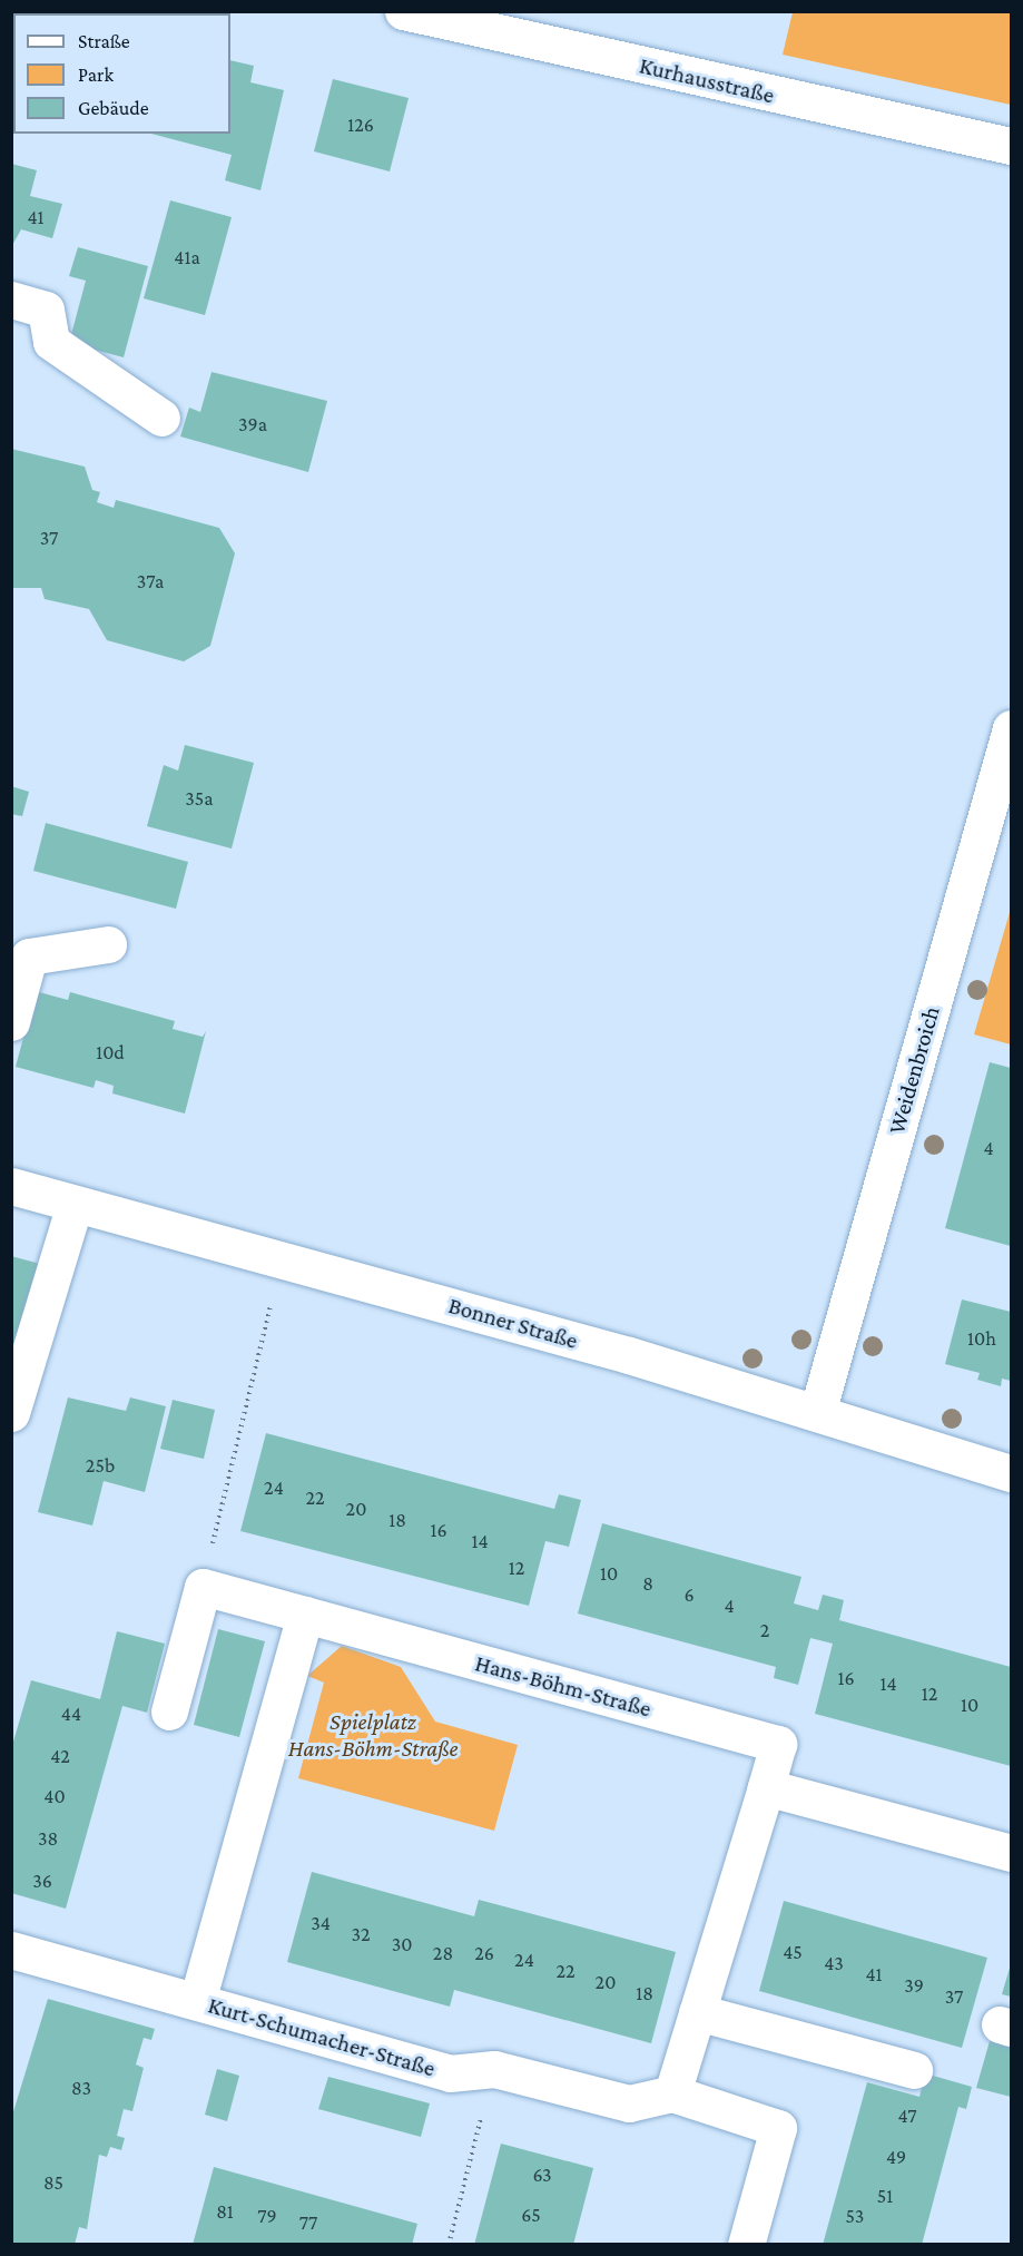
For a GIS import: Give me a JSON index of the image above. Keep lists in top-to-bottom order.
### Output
{
  "streets": {
    "street": [
      "Kurhausstraße",
      "Weidenbroich",
      "Bonner Straße",
      "Hans-Böhm-Straße",
      "Kurt-Schumacher-Straße"
    ]
  },
  "crossings": [
    ["Weidenbroich", "Bonner Straße"]
  ],
  "parks": ["Spielplatz Hans-Böhm-Straße"],
  "house_numbers": [
    "126",
    "41",
    "41a",
    "39a",
    "37",
    "37a",
    "35a",
    "10d",
    "4",
    "10h",
    "25b",
    "24",
    "22",
    "20",
    "18",
    "16",
    "14",
    "12",
    "10",
    "8",
    "6",
    "4",
    "2",
    "16",
    "14",
    "12",
    "10",
    "44",
    "42",
    "40",
    "38",
    "36",
    "34",
    "32",
    "30",
    "45",
    "28",
    "26",
    "24",
    "43",
    "22",
    "41",
    "20",
    "39",
    "18",
    "37",
    "83",
    "47",
    "49",
    "63",
    "85",
    "51",
    "81",
    "65",
    "79",
    "53",
    "77"
  ],
  "legend": ["Straße", "Park", "Gebäude"]
}
